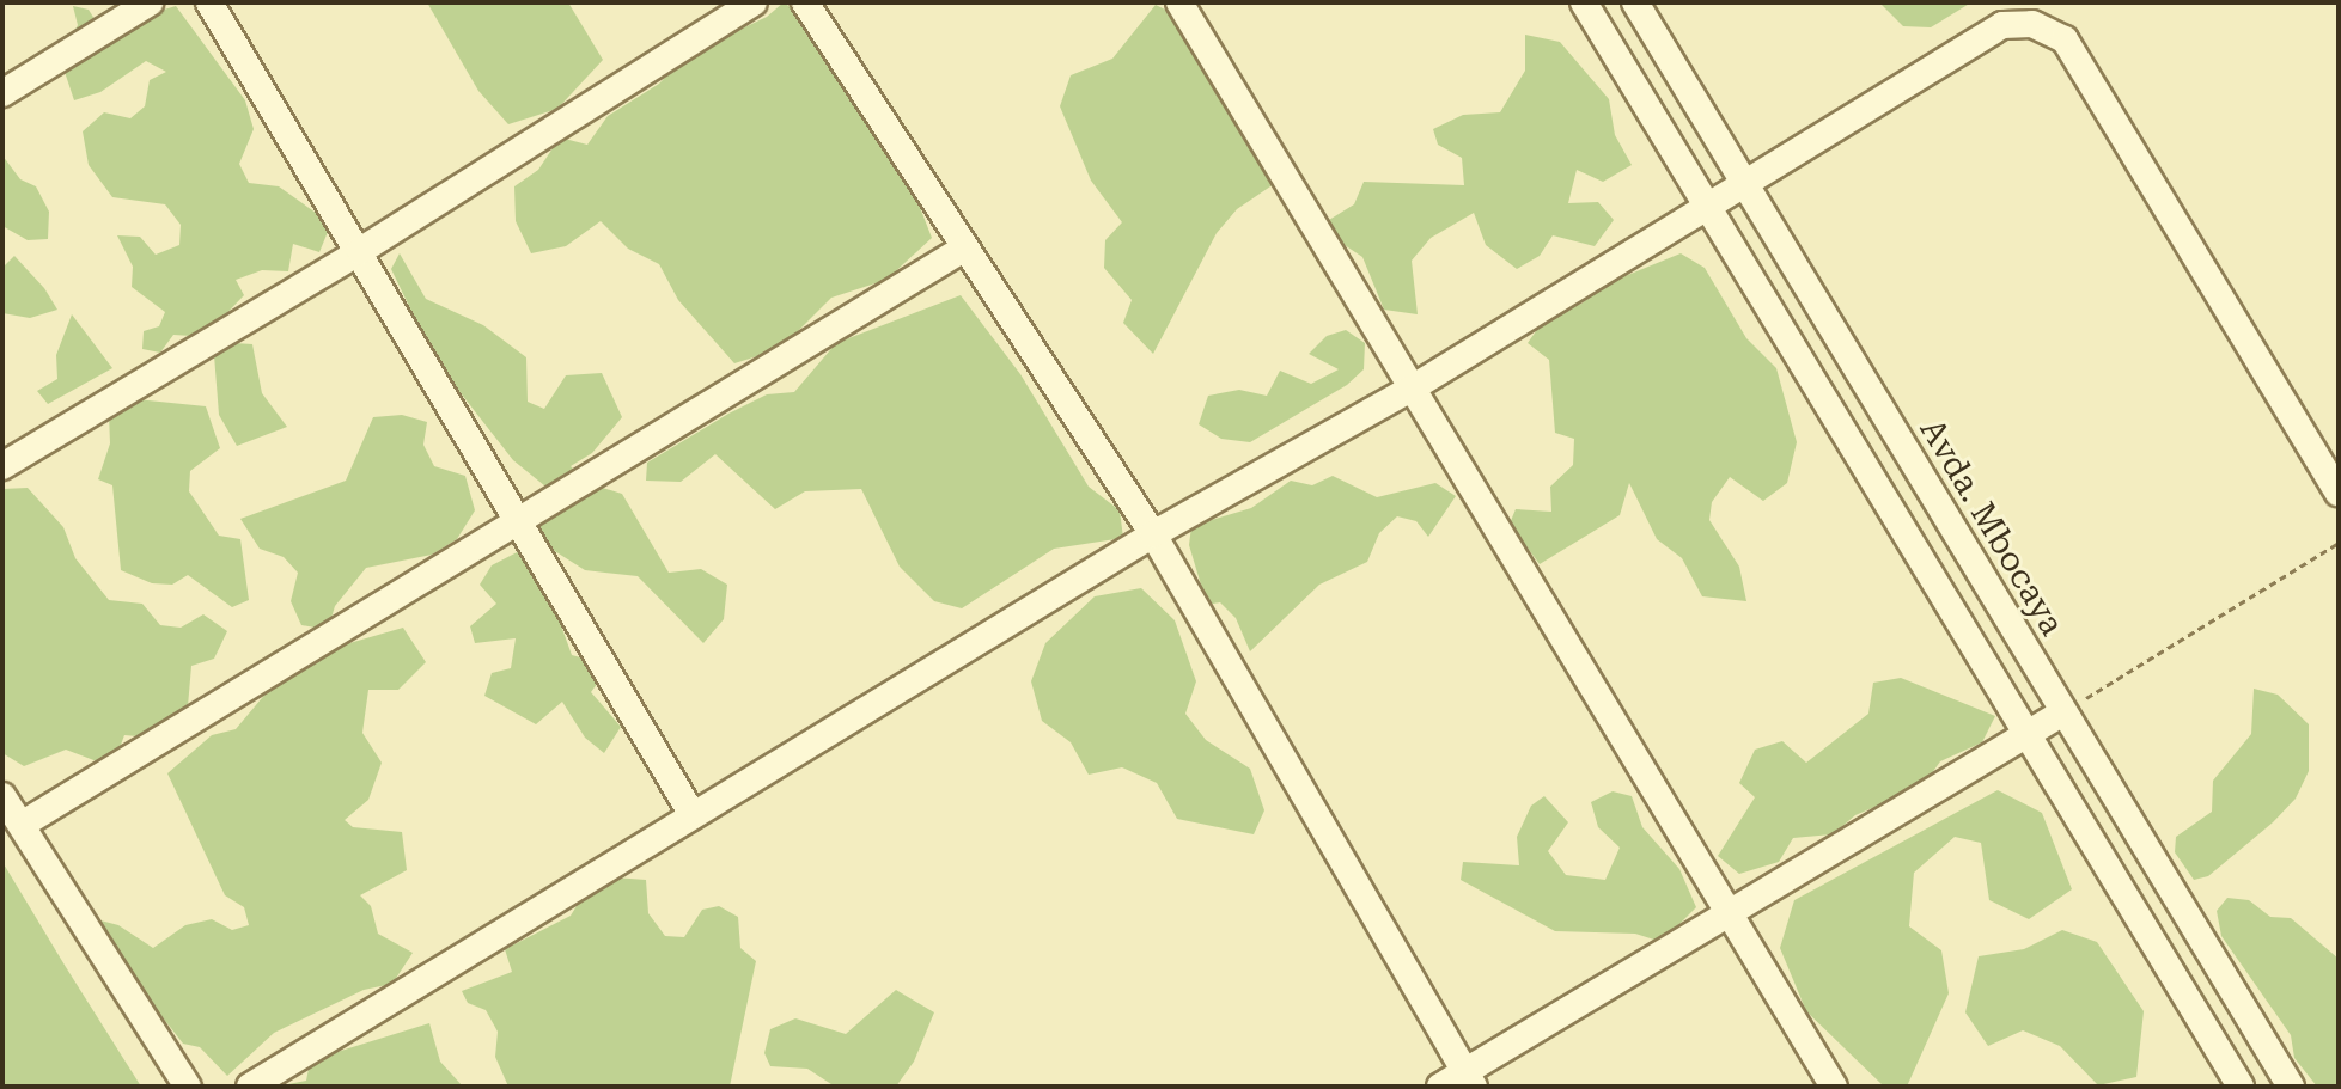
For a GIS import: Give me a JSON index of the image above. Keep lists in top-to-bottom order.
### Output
{
  "streets": {
    "street": ["Avda. Mbocaya"]
  }
}
